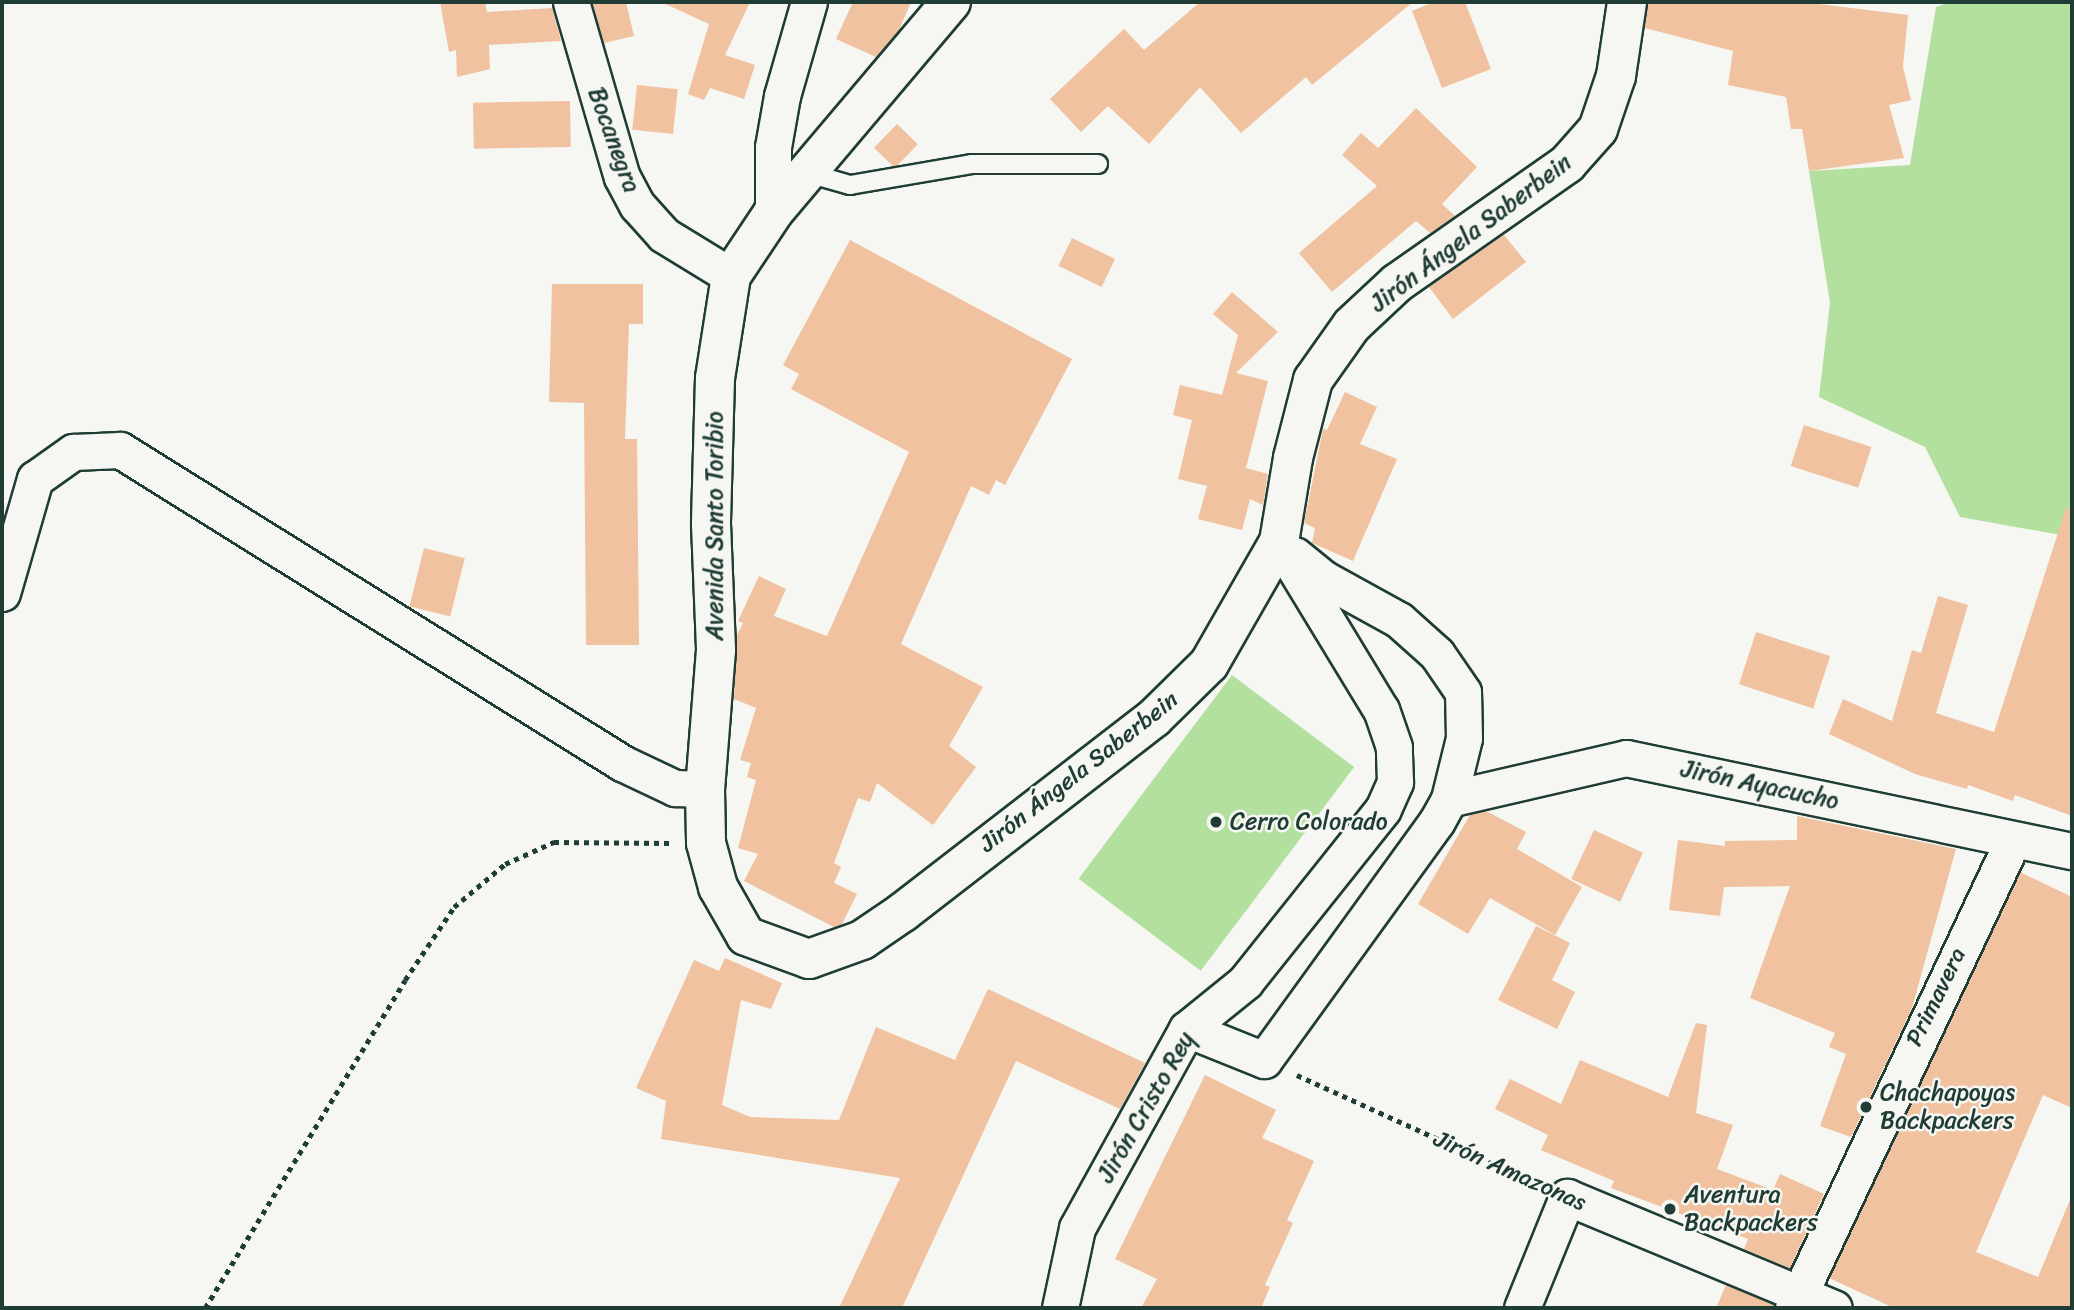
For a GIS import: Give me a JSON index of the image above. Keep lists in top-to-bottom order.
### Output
{
  "streets": {
    "main road": ["Jirón Ángela Saberbein", "Avenida Santo Toribio"],
    "street": [
      "Bocanegra",
      "Jirón Ayacucho",
      "Primavera",
      "Jirón Cristo Rey",
      "Jirón Amazonas"
    ]
  },
  "crossings": [
    ["Bocanegra", "Avenida Santo Toribio"],
    ["Jirón Ángela Saberbein", "Avenida Santo Toribio"],
    ["Jirón Ángela Saberbein", "Jirón Cristo Rey"],
    ["Jirón Ayacucho", "Primavera"],
    ["Primavera", "Jirón Amazonas"]
  ],
  "places": ["Cerro Colorado", "Chachapoyas Backpackers", "Aventura Backpackers"]
}
